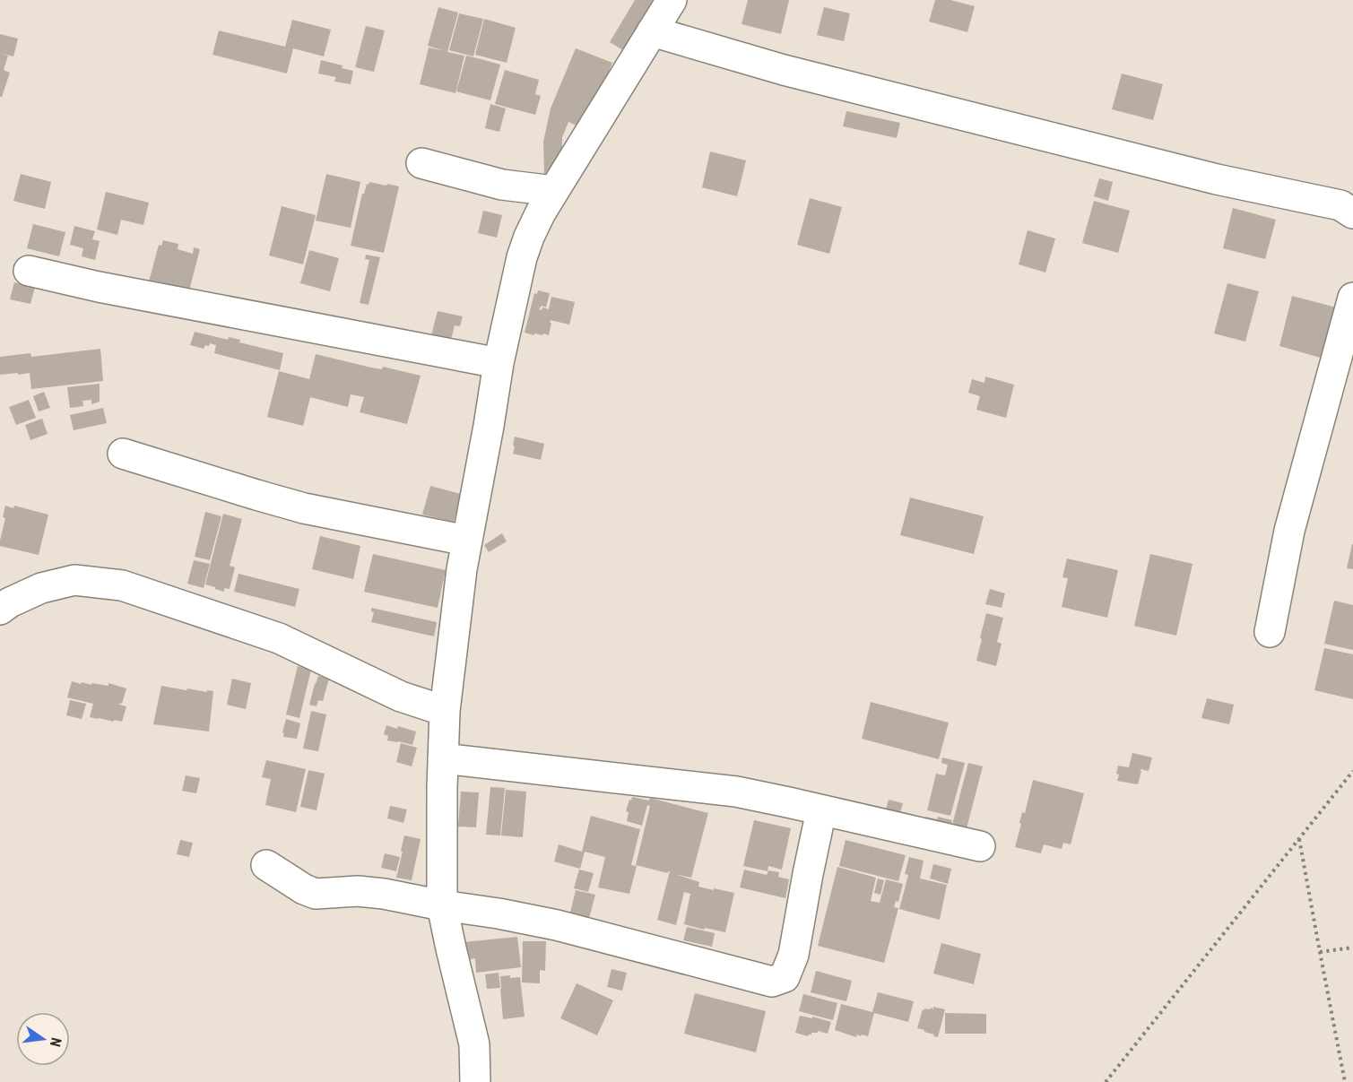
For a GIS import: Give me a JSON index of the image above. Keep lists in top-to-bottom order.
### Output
{
  "north": "right"
}
